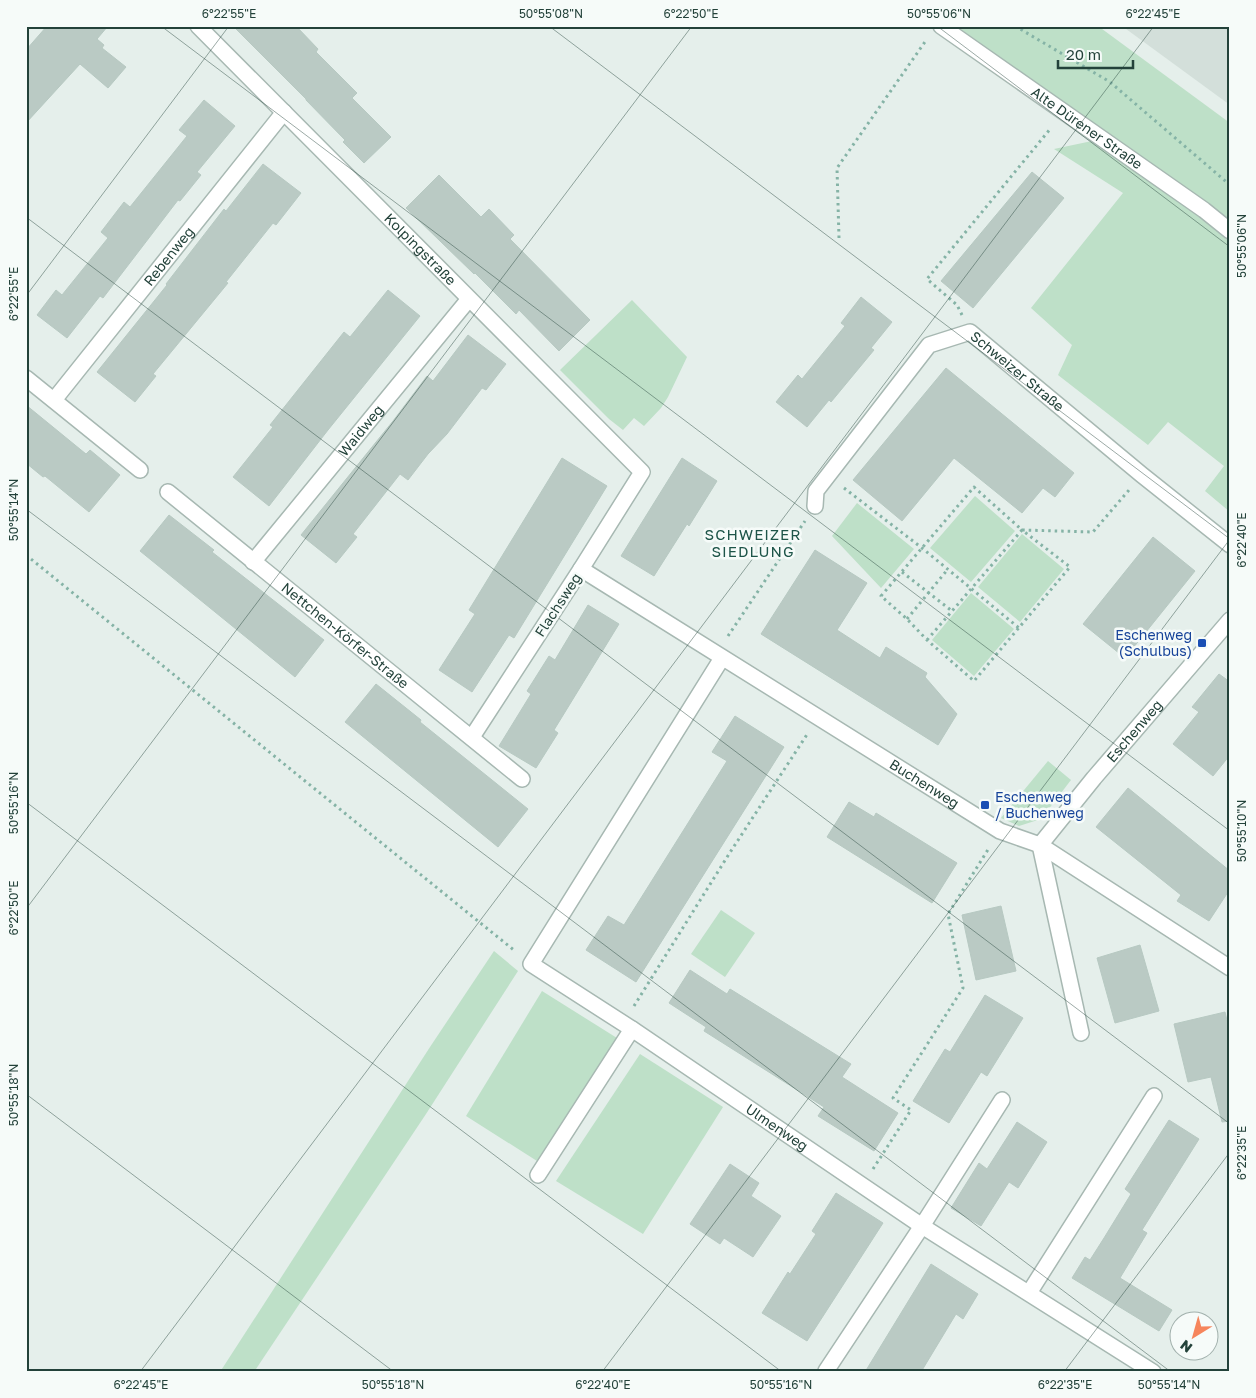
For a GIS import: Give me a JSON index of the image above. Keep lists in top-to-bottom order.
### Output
{
  "streets": {
    "street": [
      "Alte Dürener Straße",
      "Kolpingstraße",
      "Rebenweg",
      "Schweizer Straße",
      "Waidweg",
      "Flachsweg",
      "Nettchen-Körfer-Straße",
      "Eschenweg",
      "Buchenweg",
      "Ulmenweg"
    ]
  },
  "crossings": [
    ["Kolpingstraße", "Rebenweg"],
    ["Kolpingstraße", "Waidweg"],
    ["Kolpingstraße", "Flachsweg"],
    ["Waidweg", "Nettchen-Körfer-Straße"],
    ["Flachsweg", "Nettchen-Körfer-Straße"],
    ["Flachsweg", "Buchenweg"],
    ["Eschenweg", "Buchenweg"]
  ],
  "districts": ["SCHWEIZER SIEDLUNG"],
  "places": {
    "transit": ["Eschenweg (Schulbus)", "Eschenweg / Buchenweg"]
  },
  "scale_bar": "20 m",
  "north": "bottom left",
  "coordinates": [
    "6°22'55\"E",
    "50°55'08\"N",
    "6°22'50\"E",
    "50°55'06\"N",
    "6°22'45\"E",
    "50°55'14\"N",
    "6°22'40\"E",
    "50°55'16\"N",
    "50°55'10\"N",
    "50°55'18\"N",
    "6°22'35\"E"
  ]
}
